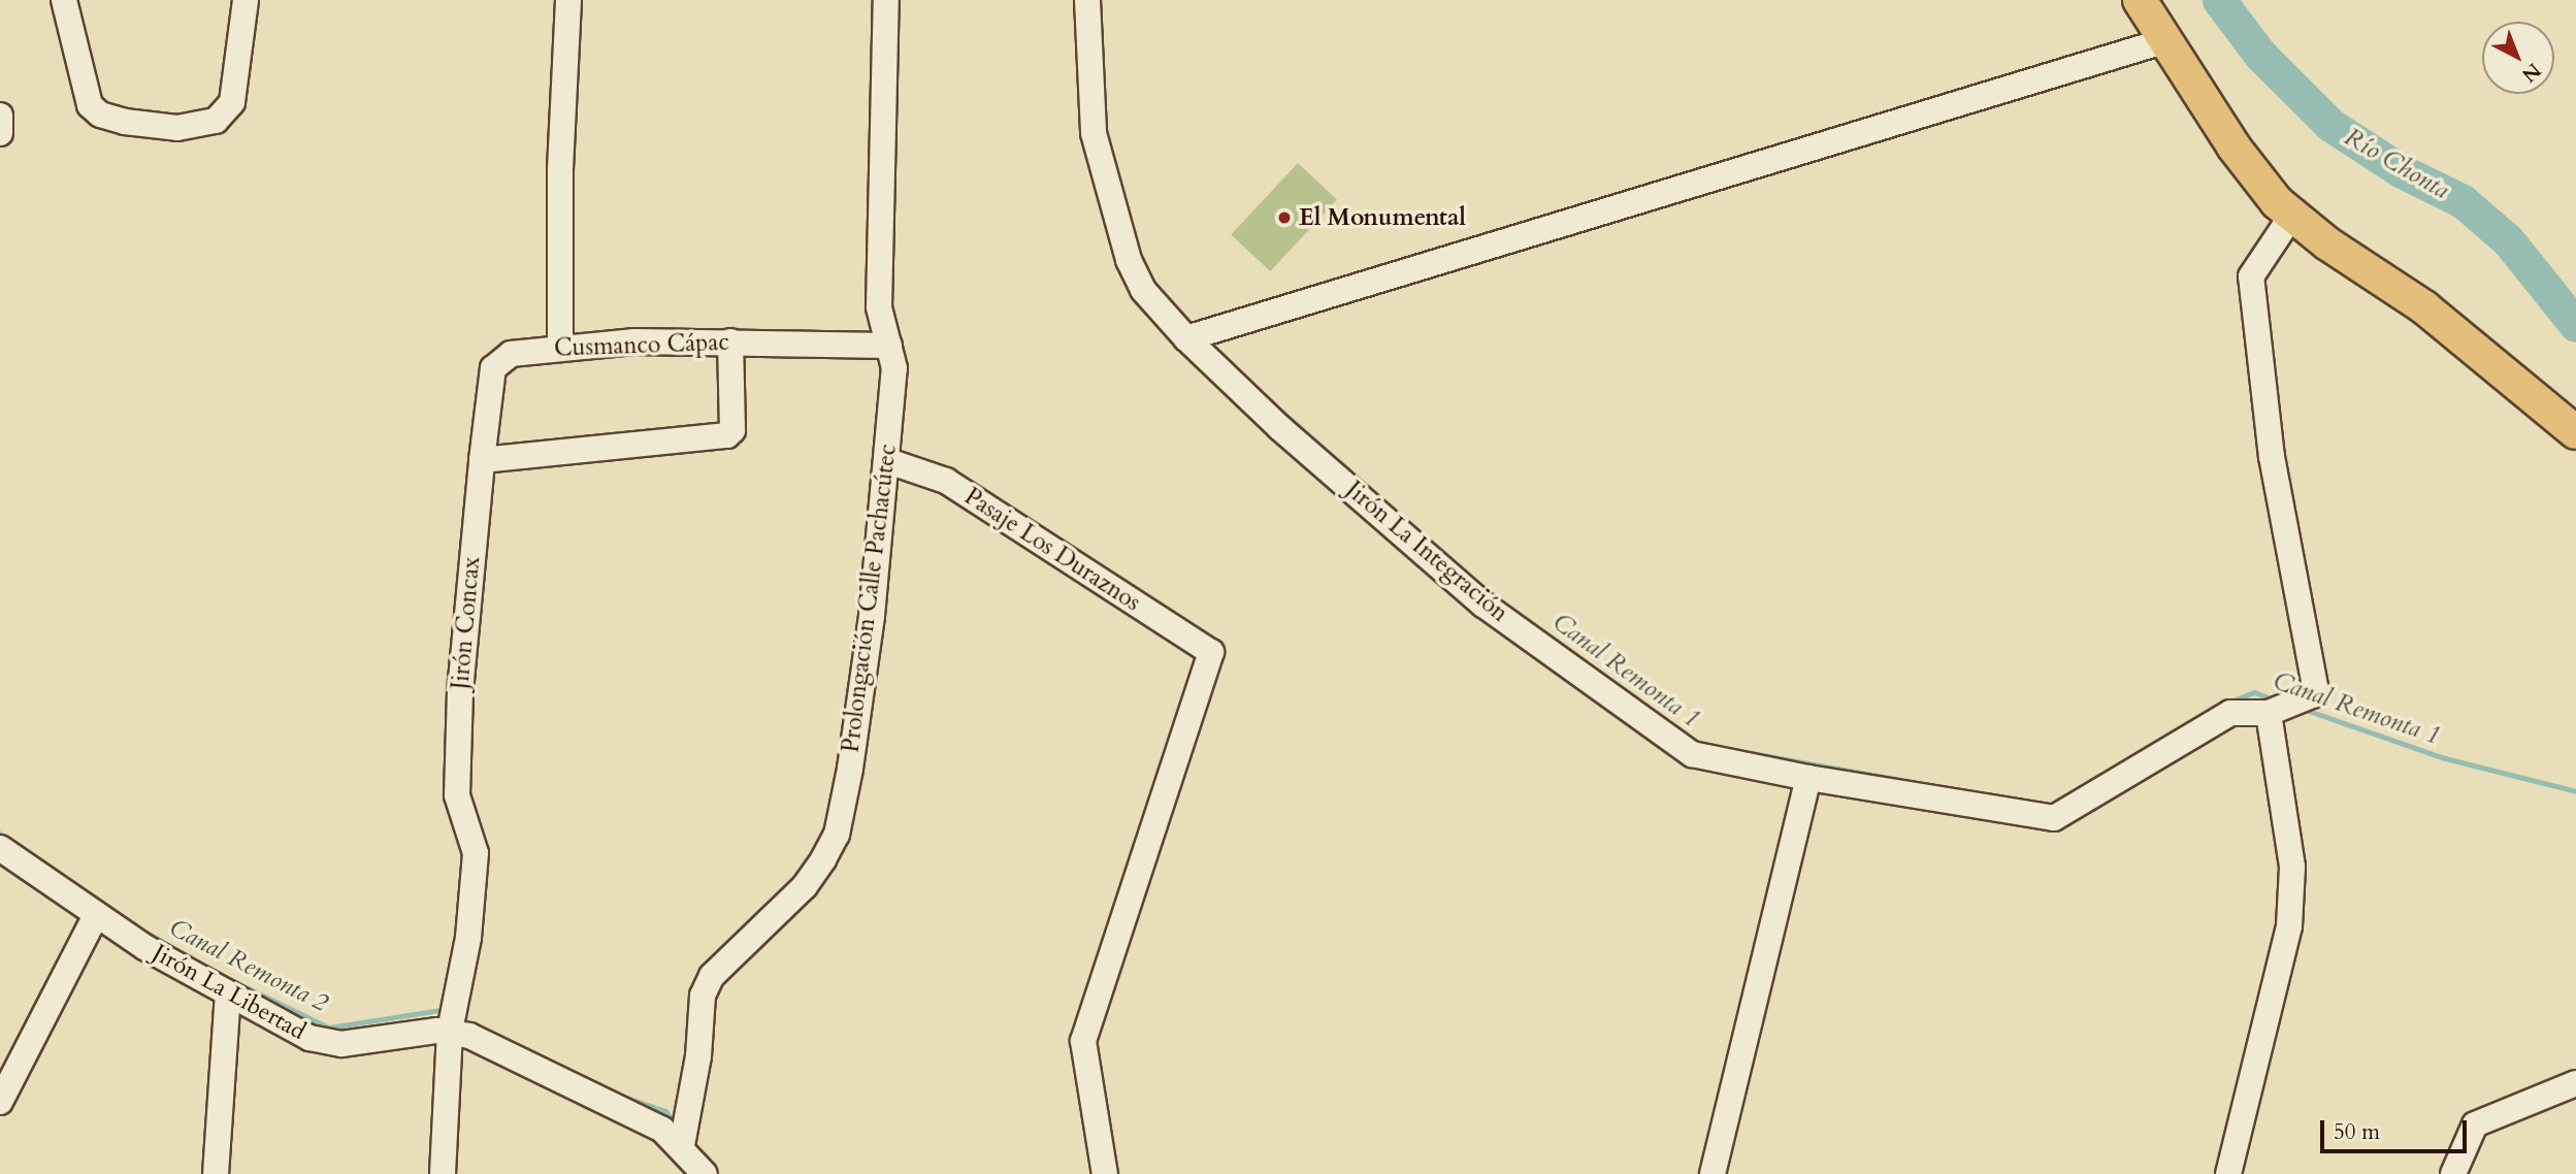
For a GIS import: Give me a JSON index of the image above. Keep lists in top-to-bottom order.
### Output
{
  "streets": {
    "street": [
      "Cusmanco Cápac",
      "Pasaje Los Duraznos",
      "Jirón La Integración",
      "Prolongación Calle Pachacútec",
      "Jirón Concax",
      "Jirón La Libertad"
    ]
  },
  "crossings": [
    ["Cusmanco Cápac", "Prolongación Calle Pachacútec"],
    ["Cusmanco Cápac", "Jirón Concax"],
    ["Pasaje Los Duraznos", "Prolongación Calle Pachacútec"],
    ["Jirón Concax", "Jirón La Libertad"]
  ],
  "water": ["Río Chonta", "Canal Remonta 1", "Canal Remonta 2"],
  "places": ["El Monumental"],
  "scale_bar": "50 m",
  "north": "bottom right"
}
